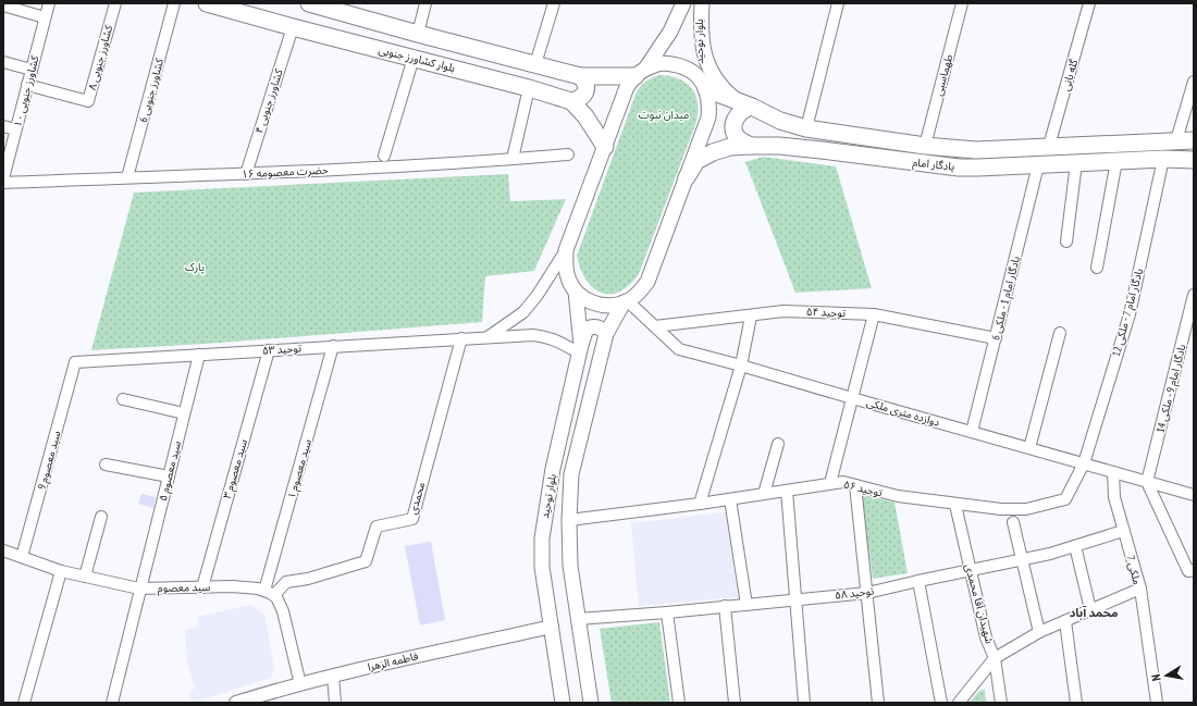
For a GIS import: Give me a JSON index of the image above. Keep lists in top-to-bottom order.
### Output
{
  "streets": {
    "main road": ["بلوار توحید", "بلوار کشاورز جنوبی", "یادگار امام"],
    "street": [
      "کشاورز جنوبی ۸",
      "طهماسبی",
      "گله بانی",
      "کشاورز جنوبی 6",
      "کشاورز جنوبی ۱۰",
      "کشاورز جنوبی ۴",
      "حضرت معصومه ۱۶",
      "یادگار امام 1 - ملکی 6",
      "توحید ۵۴",
      "یادگار امام 7 - ملکی 12",
      "توحید ۵۳",
      "یادگار امام 9 - ملکی 14",
      "دوازده متری ملکی",
      "سید معصوم 9",
      "سید معصوم ۳",
      "سید معصوم ۱",
      "سید معصوم ۵",
      "توحید ۵۶",
      "محمدی",
      "ملکی 7",
      "سید معصوم",
      "توحید ۵۸",
      "شهیدان آقا محمدی",
      "فاطمه الزهرا"
    ]
  },
  "crossings": [
    ["بلوار توحید", "یادگار امام"],
    ["بلوار توحید", "توحید ۵۳"],
    ["بلوار توحید", "دوازده متری ملکی"],
    ["بلوار توحید", "توحید ۵۶"],
    ["بلوار توحید", "توحید ۵۸"],
    ["بلوار توحید", "فاطمه الزهرا"],
    ["کشاورز جنوبی ۸", "کشاورز جنوبی ۱۰"],
    ["بلوار کشاورز جنوبی", "کشاورز جنوبی ۴"],
    ["طهماسبی", "یادگار امام"],
    ["گله بانی", "یادگار امام"],
    ["کشاورز جنوبی 6", "حضرت معصومه ۱۶"],
    ["کشاورز جنوبی ۴", "حضرت معصومه ۱۶"],
    ["یادگار امام", "یادگار امام 1 - ملکی 6"],
    ["یادگار امام", "یادگار امام 7 - ملکی 12"],
    ["یادگار امام 1 - ملکی 6", "توحید ۵۴"],
    ["یادگار امام 1 - ملکی 6", "دوازده متری ملکی"],
    ["توحید ۵۴", "دوازده متری ملکی"],
    ["یادگار امام 7 - ملکی 12", "دوازده متری ملکی"],
    ["یادگار امام 7 - ملکی 12", "توحید ۵۶"],
    ["توحید ۵۳", "سید معصوم 9"],
    ["توحید ۵۳", "سید معصوم ۳"],
    ["توحید ۵۳", "سید معصوم ۱"],
    ["توحید ۵۳", "سید معصوم ۵"],
    ["توحید ۵۳", "محمدی"],
    ["یادگار امام 9 - ملکی 14", "دوازده متری ملکی"],
    ["دوازده متری ملکی", "توحید ۵۶"],
    ["دوازده متری ملکی", "ملکی 7"],
    ["سید معصوم 9", "سید معصوم"],
    ["سید معصوم ۳", "سید معصوم"],
    ["سید معصوم ۱", "محمدی"],
    ["سید معصوم ۱", "سید معصوم"],
    ["سید معصوم ۵", "سید معصوم"],
    ["توحید ۵۶", "شهیدان آقا محمدی"],
    ["محمدی", "سید معصوم"],
    ["ملکی 7", "توحید ۵۸"],
    ["ملکی 7", "شهیدان آقا محمدی"],
    ["توحید ۵۸", "شهیدان آقا محمدی"]
  ],
  "districts": ["محمد آباد"],
  "parks": ["میدان نبوت", "پارک"],
  "north": "left"
}
